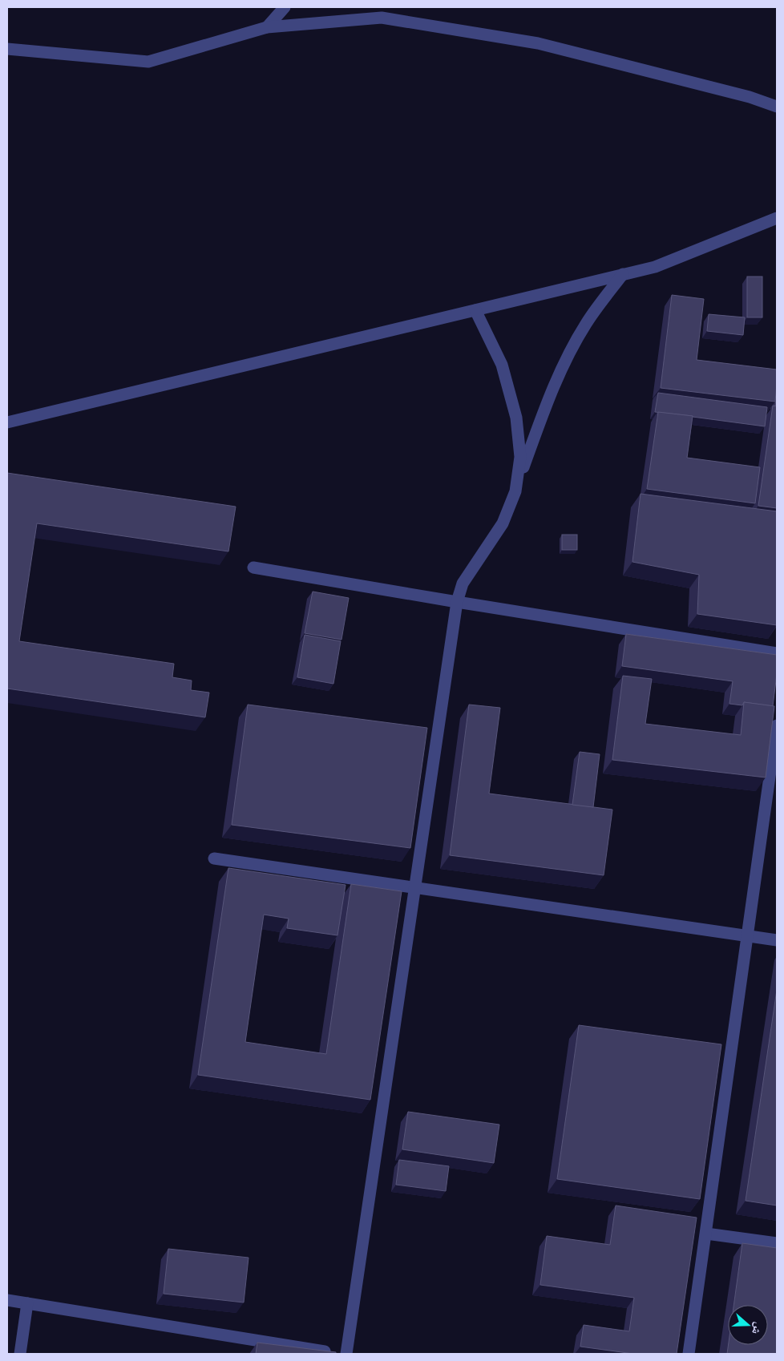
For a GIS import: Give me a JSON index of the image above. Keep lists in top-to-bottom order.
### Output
{
  "north": "right"
}
